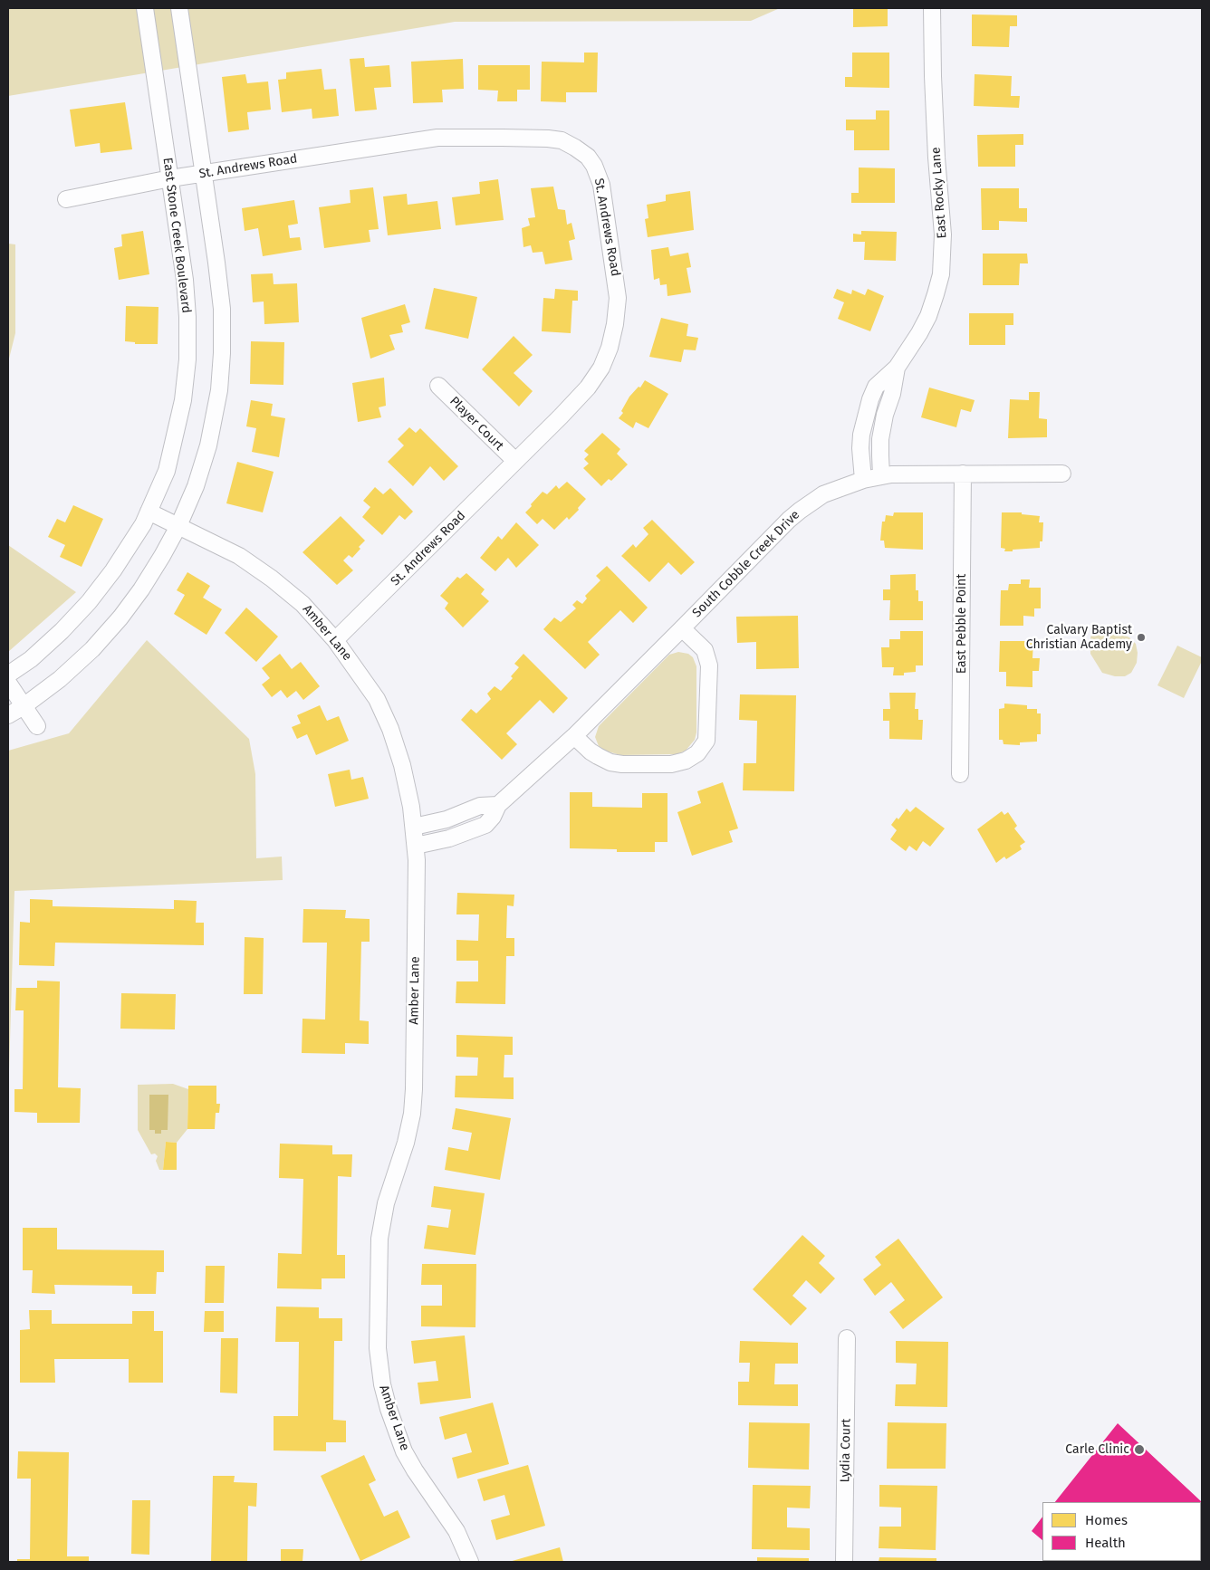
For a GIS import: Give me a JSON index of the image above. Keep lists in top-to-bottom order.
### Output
{
  "streets": {
    "street": [
      "St. Andrews Road",
      "East Rocky Lane",
      "East Stone Creek Boulevard",
      "Player Court",
      "South Cobble Creek Drive",
      "East Pebble Point",
      "Amber Lane",
      "Lydia Court"
    ]
  },
  "crossings": [
    ["St. Andrews Road", "East Stone Creek Boulevard"],
    ["St. Andrews Road", "Player Court"],
    ["St. Andrews Road", "Amber Lane"],
    ["East Rocky Lane", "South Cobble Creek Drive"],
    ["East Stone Creek Boulevard", "Amber Lane"],
    ["South Cobble Creek Drive", "East Pebble Point"],
    ["South Cobble Creek Drive", "Amber Lane"]
  ],
  "places": ["Calvary Baptist Christian Academy", "Carle Clinic"],
  "legend": ["Homes", "Health"]
}
